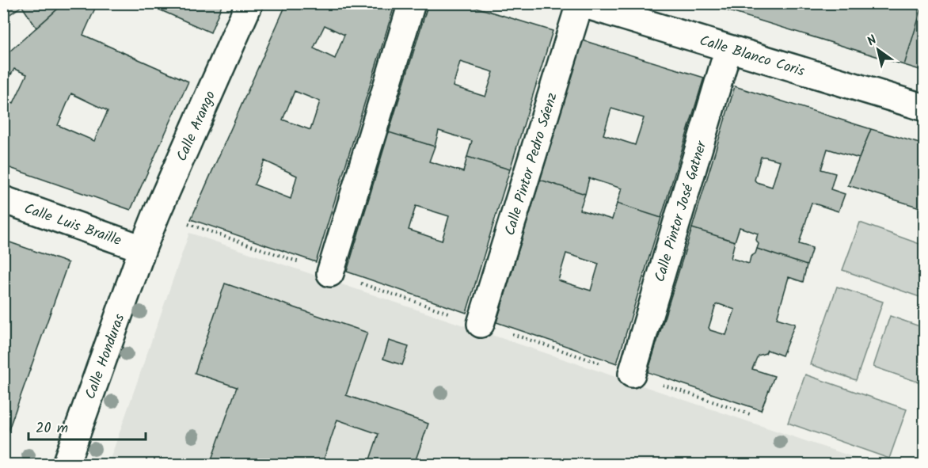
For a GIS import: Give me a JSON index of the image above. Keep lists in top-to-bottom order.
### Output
{
  "streets": {
    "street": [
      "Calle Blanco Coris",
      "Calle Arango",
      "Calle Pintor Pedro Sáenz",
      "Calle Pintor José Gatner",
      "Calle Luis Braille",
      "Calle Honduras"
    ]
  },
  "crossings": [
    ["Calle Blanco Coris", "Calle Pintor Pedro Sáenz"],
    ["Calle Blanco Coris", "Calle Pintor José Gatner"],
    ["Calle Arango", "Calle Luis Braille"],
    ["Calle Arango", "Calle Honduras"],
    ["Calle Luis Braille", "Calle Honduras"]
  ],
  "scale_bar": "20 m",
  "north": "top left"
}
